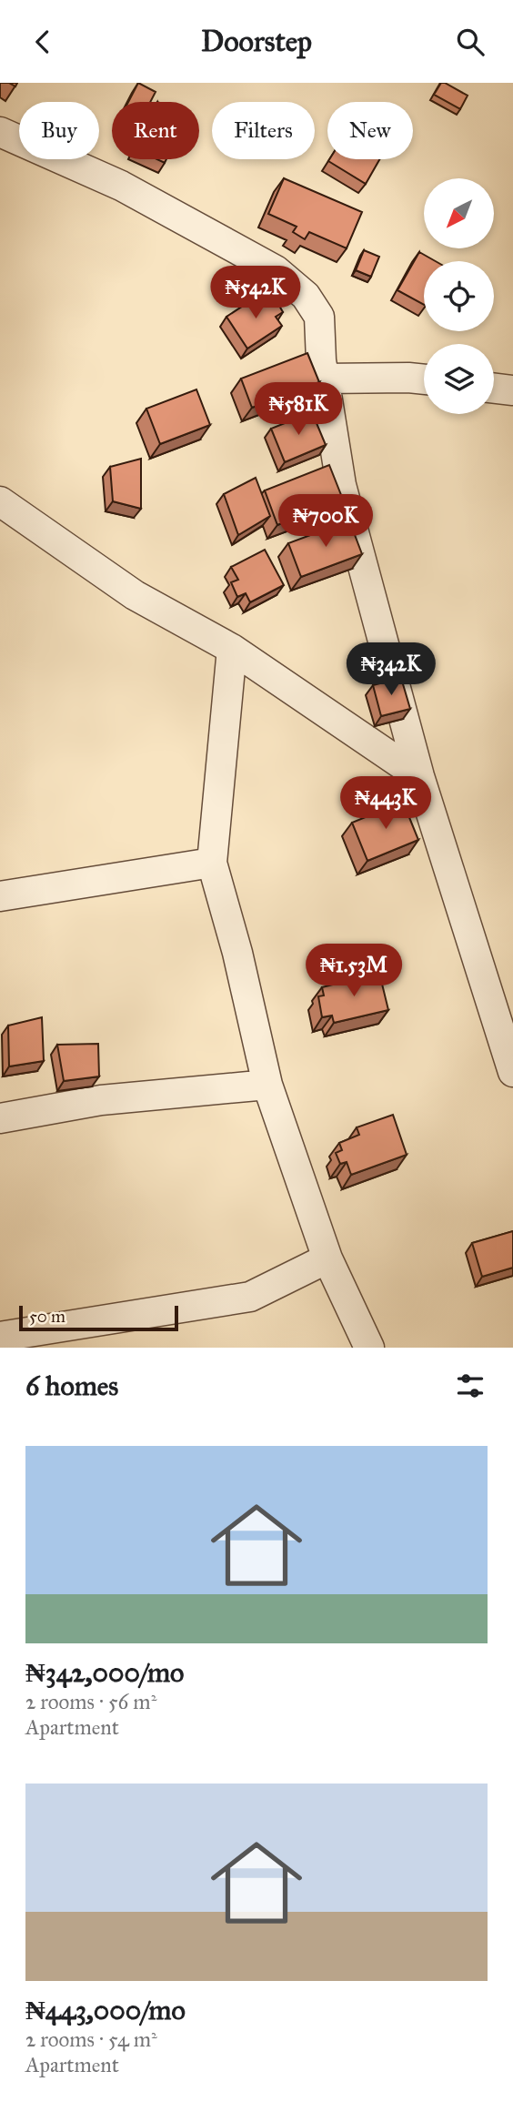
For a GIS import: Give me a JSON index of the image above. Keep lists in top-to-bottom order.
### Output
{
  "scale_bar": "50 m",
  "north": "bottom left",
  "page": {
    "header": "Doorstep",
    "chip": [
      "Buy",
      "Rent",
      "Filters",
      "New"
    ],
    "price": [
      "₦542K",
      "₦581K",
      "₦700K",
      "₦342K",
      "₦443K",
      "₦1.53M"
    ],
    "scale": "50 m",
    "heading": "6 homes",
    "list": [
      {
        "name": "₦342,000/mo",
        "note": "2 rooms · 56 m² · Apartment"
      },
      {
        "name": "₦443,000/mo",
        "note": "2 rooms · 54 m² · Apartment"
      }
    ]
  }
}
